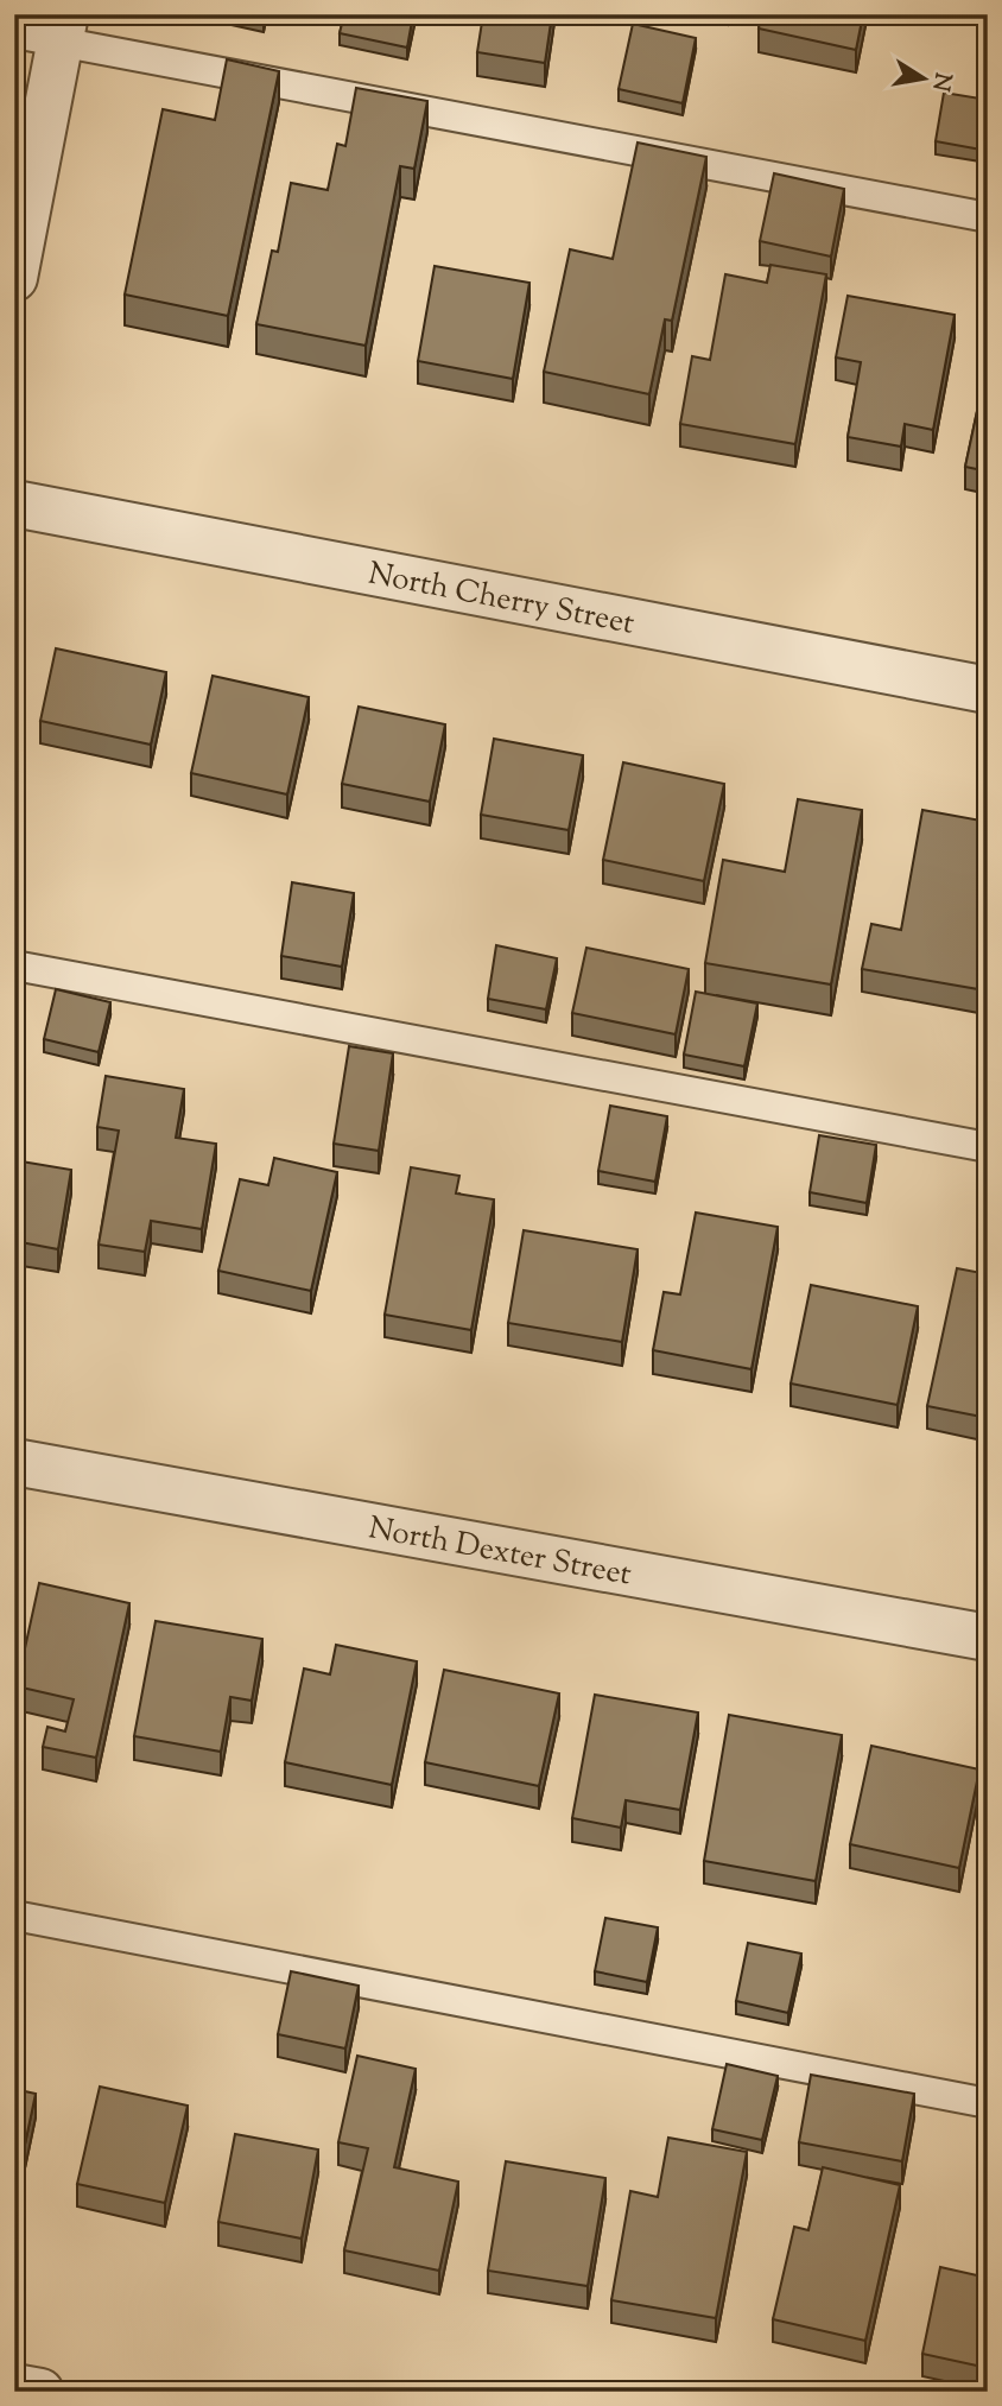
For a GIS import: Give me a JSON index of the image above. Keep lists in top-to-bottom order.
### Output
{
  "streets": {
    "street": ["North Cherry Street", "North Dexter Street"]
  },
  "north": "right"
}
